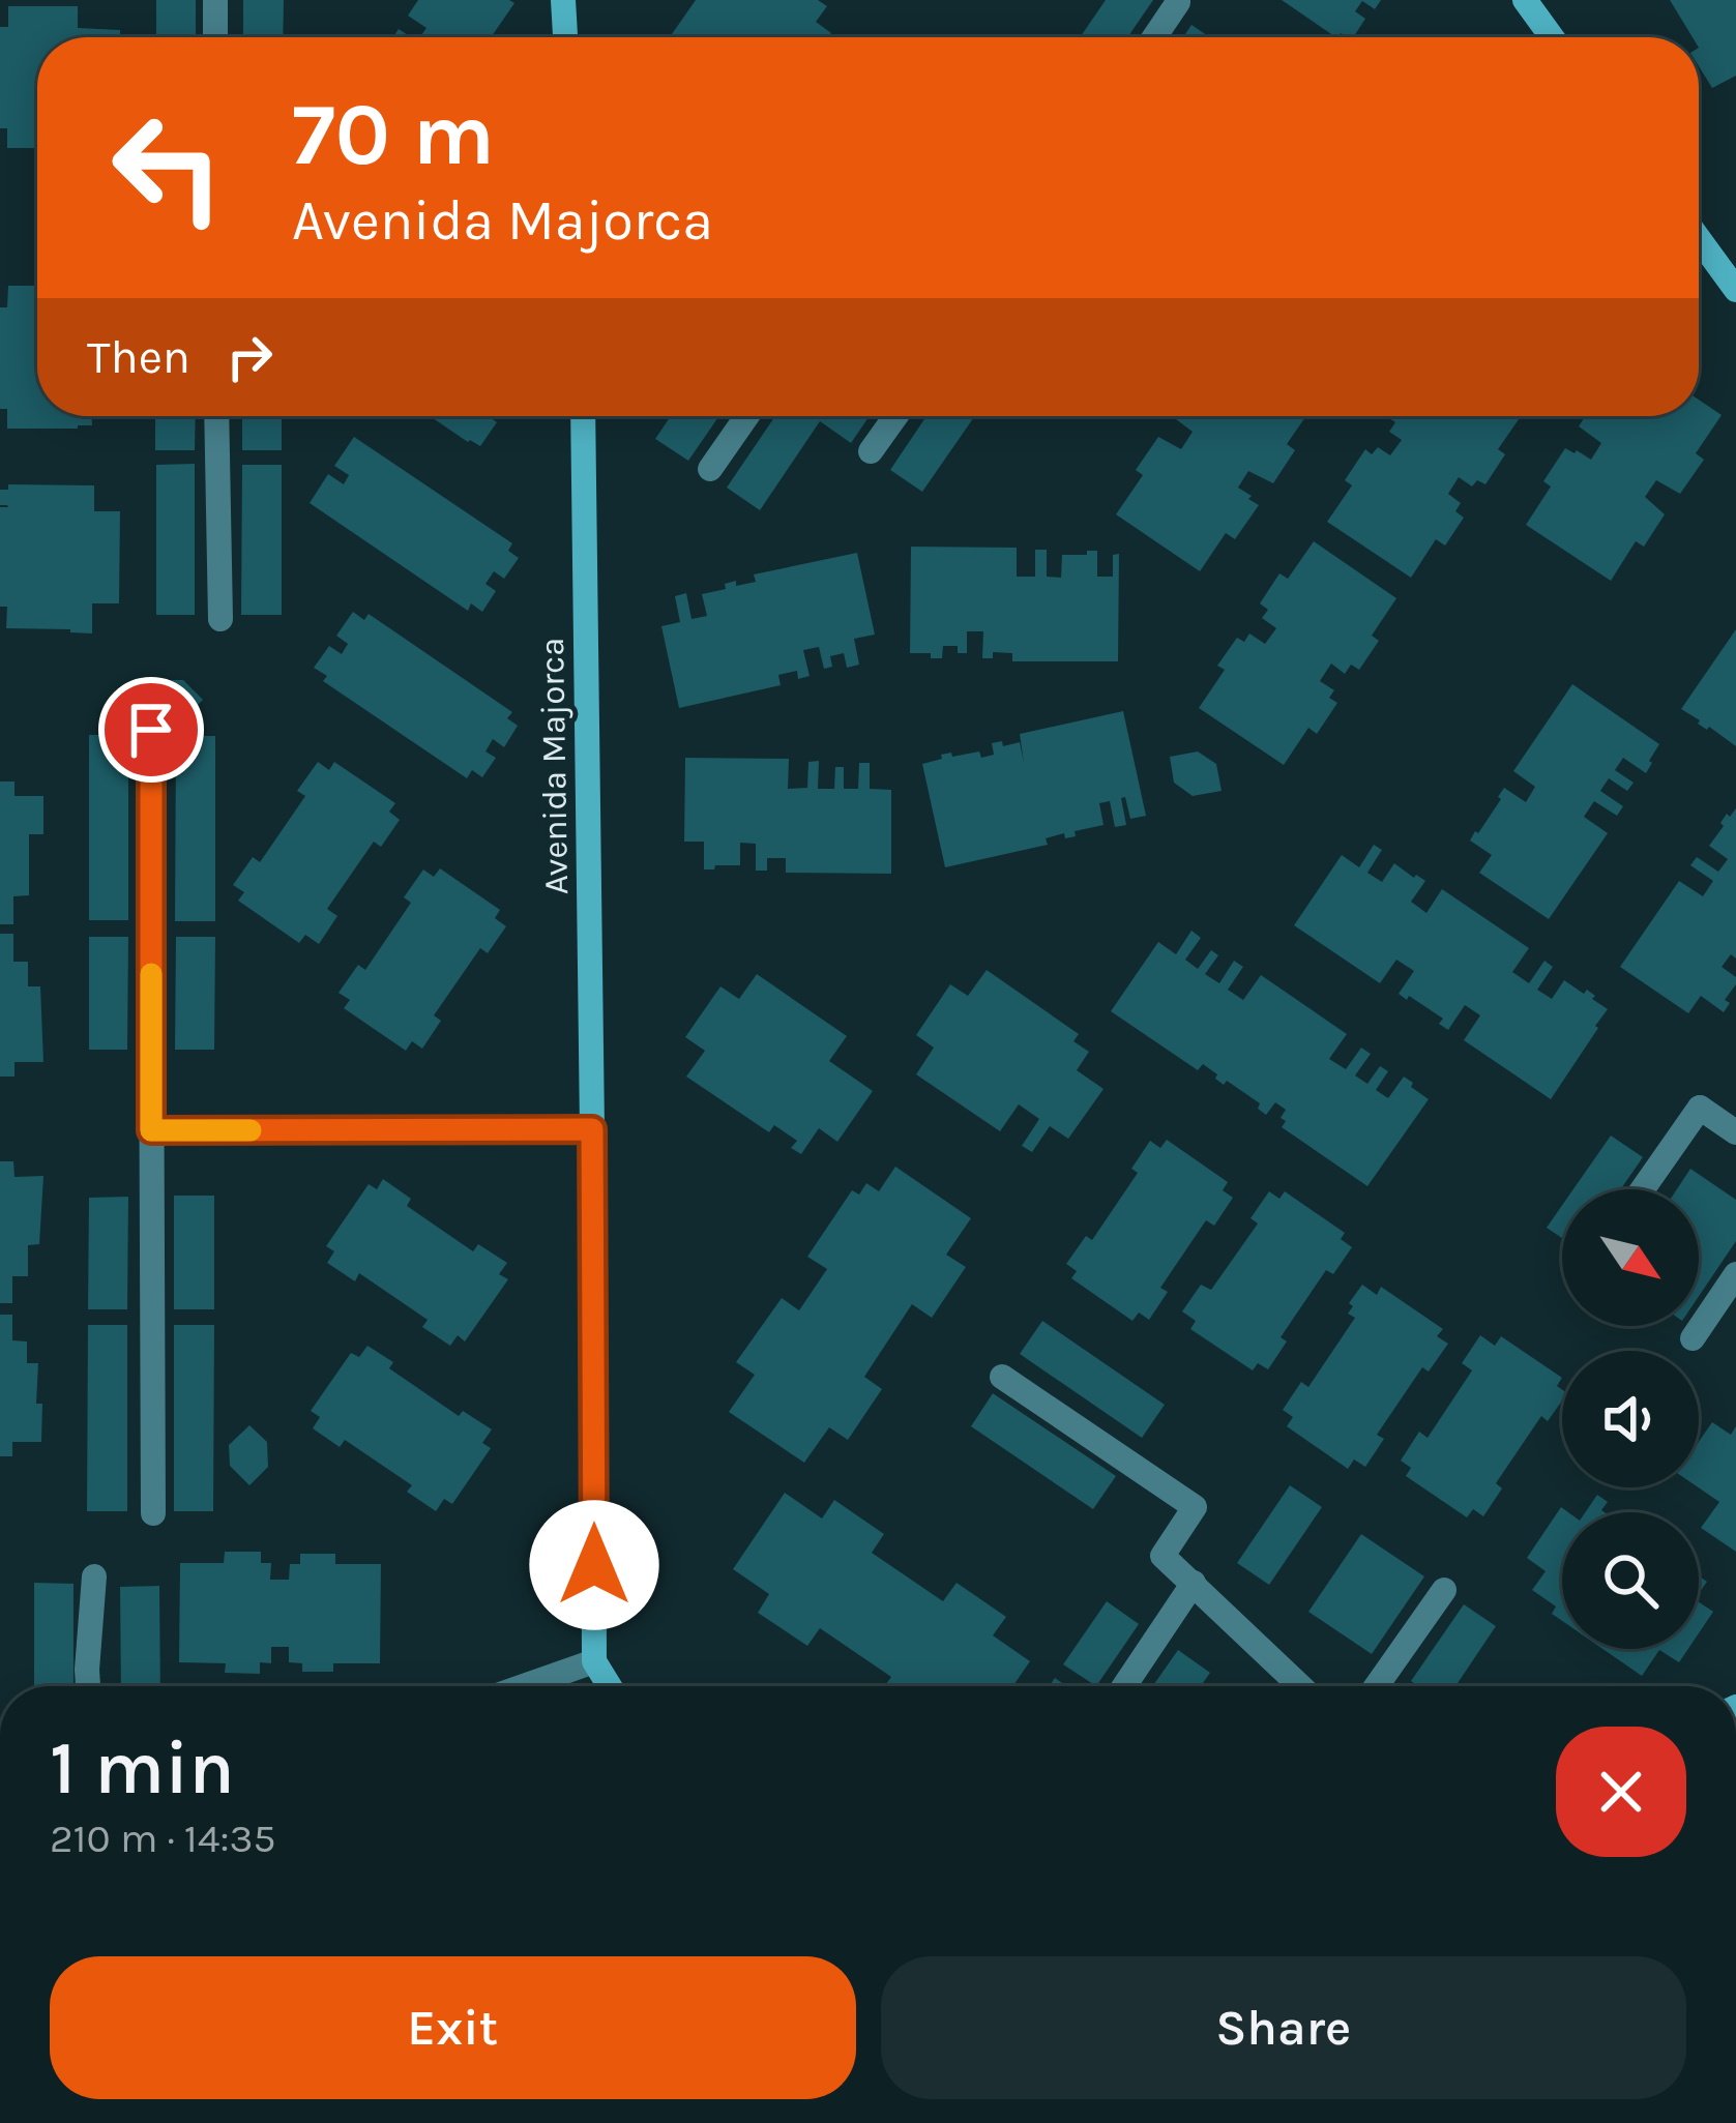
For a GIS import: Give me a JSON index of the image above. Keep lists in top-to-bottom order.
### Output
{
  "streets": {
    "street": ["Avenida Majorca"]
  },
  "north": "bottom right",
  "page": {
    "turn": ["70 m", "Avenida Majorca"],
    "then": "Then",
    "heading": ["1 min", "210 m · 14:35"],
    "buttons": ["Exit", "Share"]
  }
}
